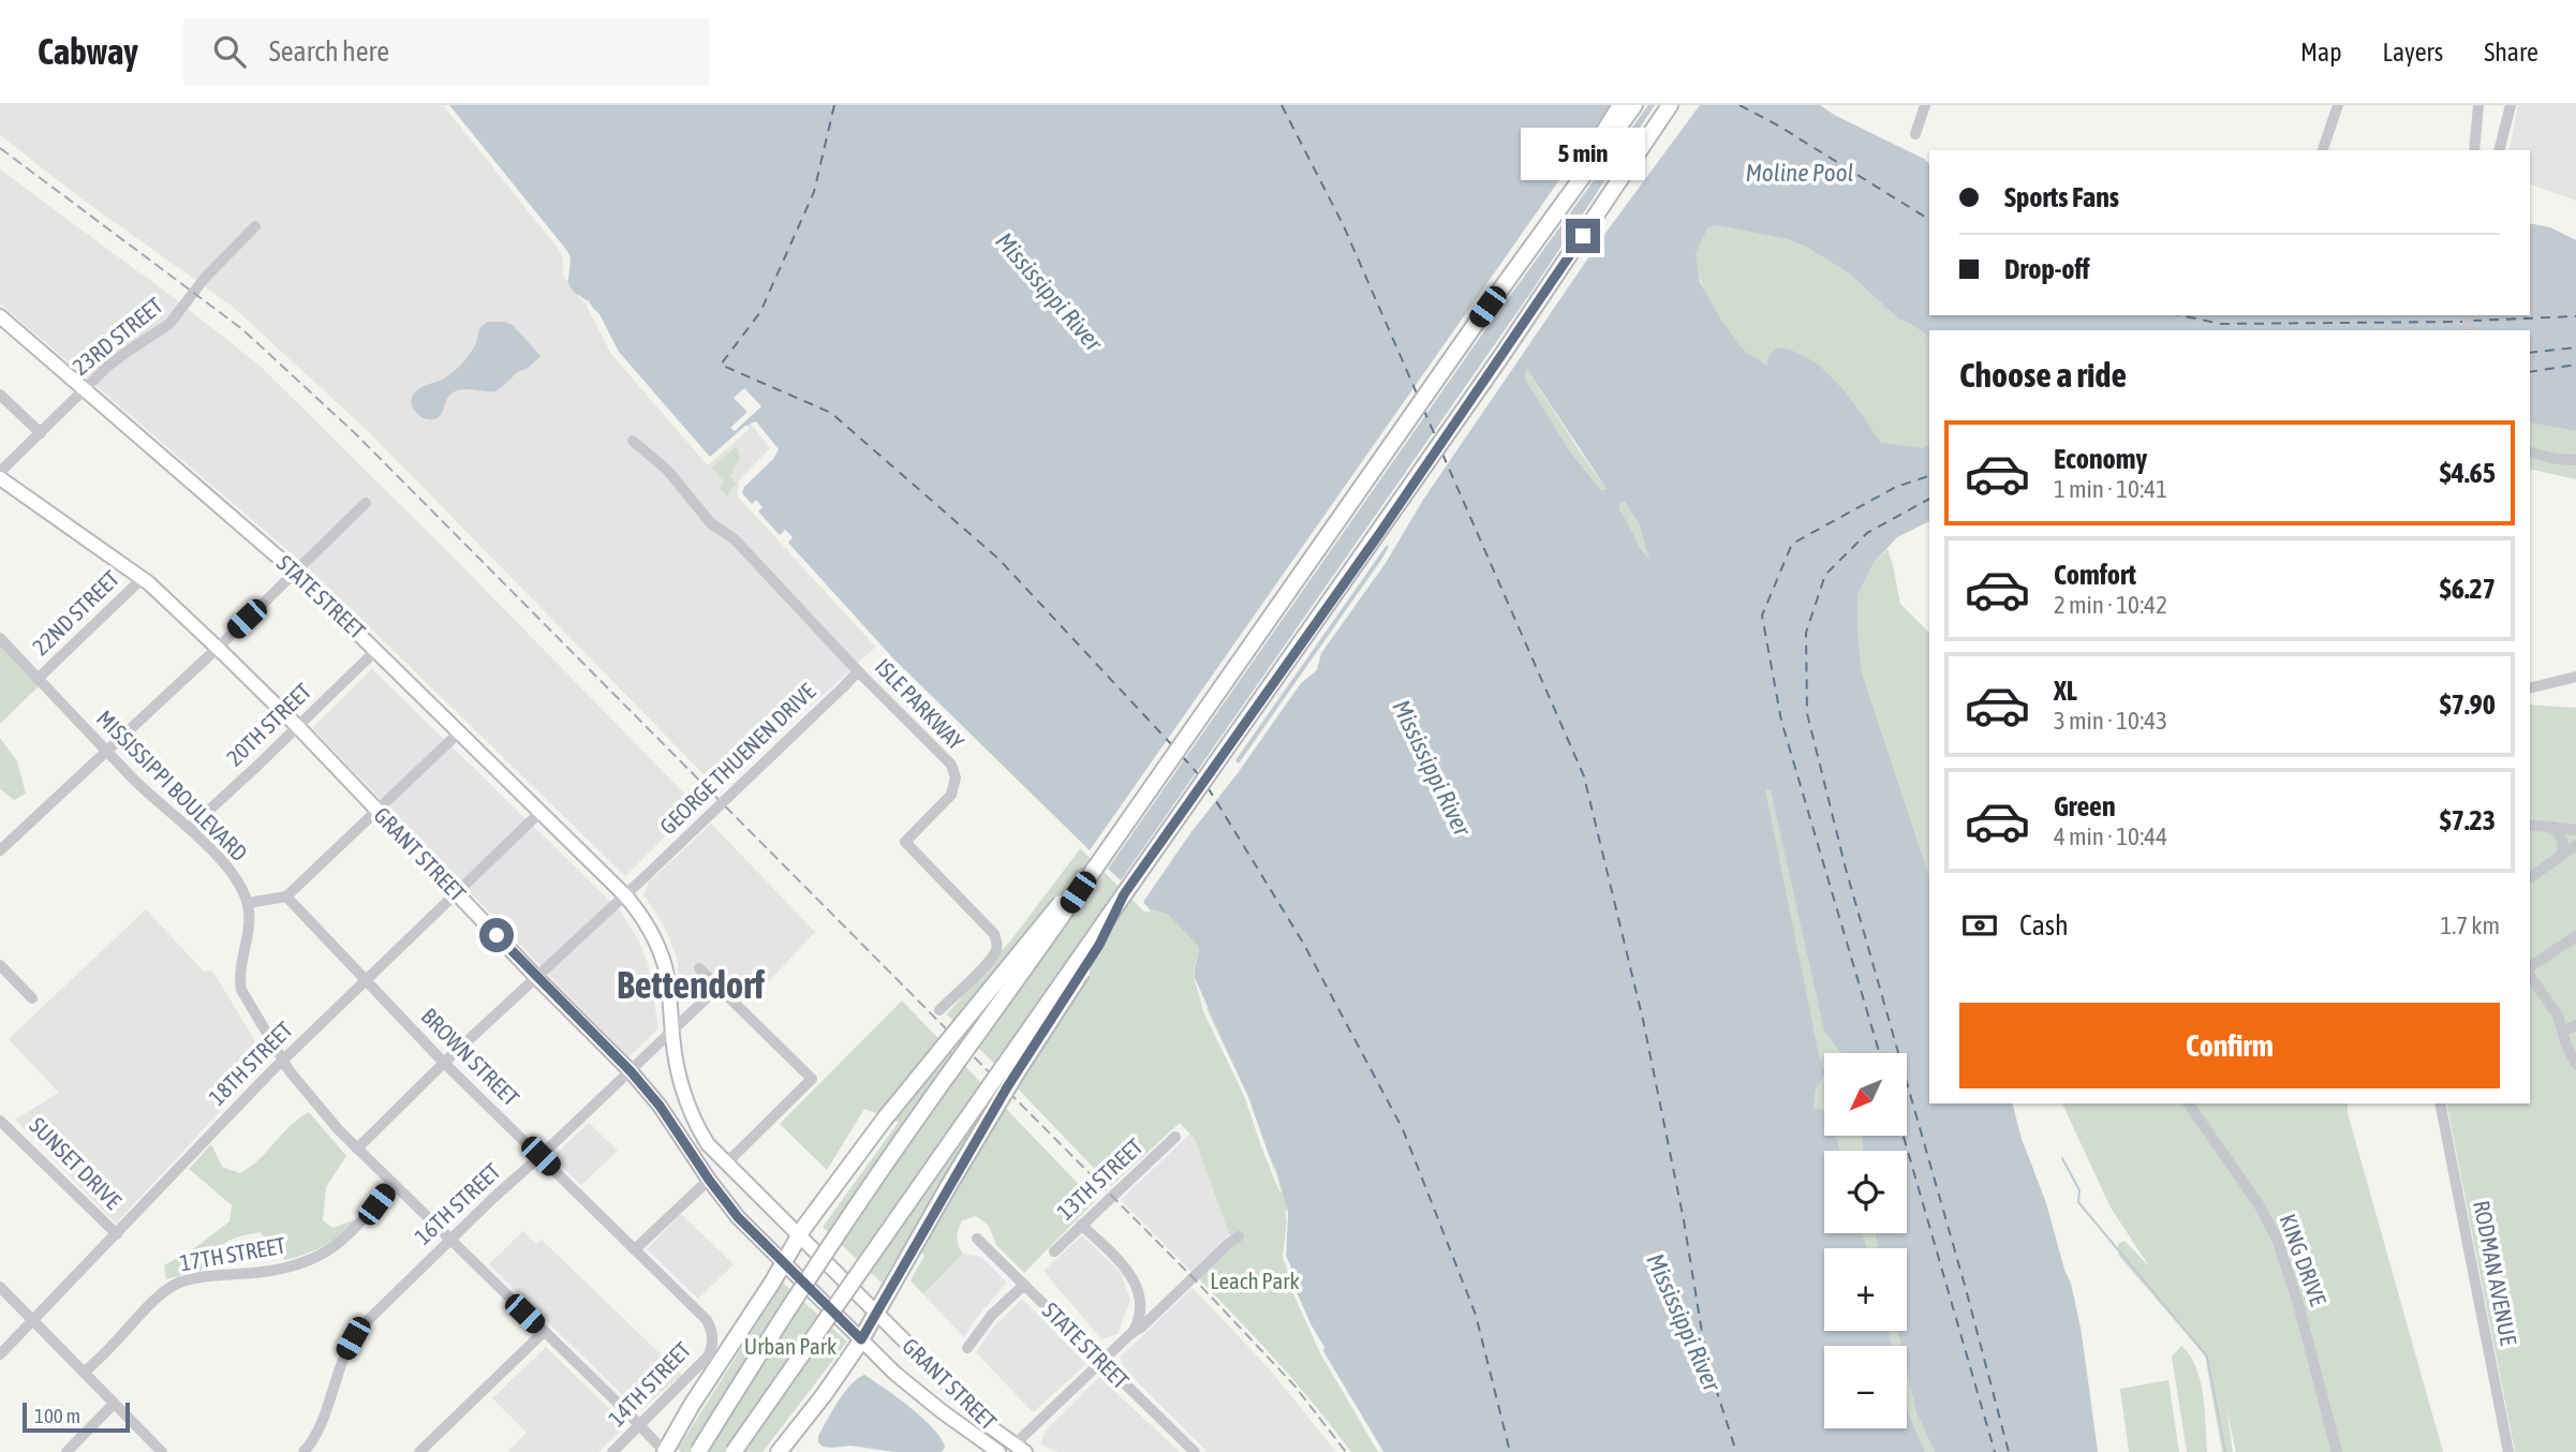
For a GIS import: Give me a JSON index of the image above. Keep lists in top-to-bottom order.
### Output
{
  "streets": {
    "main road": ["STATE STREET", "GRANT STREET"],
    "street": [
      "23RD STREET",
      "22ND STREET",
      "ISLE PARKWAY",
      "20TH STREET",
      "GEORGE THUENEN DRIVE",
      "MISSISSIPPI BOULEVARD",
      "BROWN STREET",
      "18TH STREET",
      "SUNSET DRIVE",
      "13TH STREET",
      "16TH STREET",
      "17TH STREET",
      "KING DRIVE",
      "RODMAN AVENUE",
      "14TH STREET"
    ]
  },
  "crossings": [
    ["23RD STREET", "STATE STREET"],
    ["STATE STREET", "20TH STREET"],
    ["STATE STREET", "GEORGE THUENEN DRIVE"],
    ["STATE STREET", "GRANT STREET"],
    ["STATE STREET", "18TH STREET"],
    ["STATE STREET", "16TH STREET"],
    ["22ND STREET", "MISSISSIPPI BOULEVARD"],
    ["22ND STREET", "GRANT STREET"],
    ["ISLE PARKWAY", "GEORGE THUENEN DRIVE"],
    ["20TH STREET", "MISSISSIPPI BOULEVARD"],
    ["20TH STREET", "GRANT STREET"],
    ["GRANT STREET", "18TH STREET"],
    ["GRANT STREET", "16TH STREET"],
    ["BROWN STREET", "18TH STREET"],
    ["BROWN STREET", "16TH STREET"],
    ["BROWN STREET", "14TH STREET"],
    ["18TH STREET", "SUNSET DRIVE"]
  ],
  "districts": ["Bettendorf"],
  "water": ["Moline Pool", "Mississippi River"],
  "parks": ["Leach Park", "Urban Park"],
  "scale_bar": "100 m",
  "north": "bottom left",
  "page": {
    "header": "Cabway",
    "search": "Search here",
    "nav": ["Map", "Layers", "Share"],
    "bubble": "5 min",
    "banner": ["Sports Fans", "Drop-off"],
    "heading": "Choose a ride",
    "list": [
      {
        "name": "Economy",
        "note": "1 min · 10:41",
        "value": "$4.65"
      },
      {
        "name": "Comfort",
        "note": "2 min · 10:42",
        "value": "$6.27"
      },
      {
        "name": "XL",
        "note": "3 min · 10:43",
        "value": "$7.90"
      },
      {
        "name": "Green",
        "note": "4 min · 10:44",
        "value": "$7.23"
      }
    ],
    "pay": ["Cash", "1.7 km"],
    "buttons": "Confirm",
    "map_buttons": ["+", "−"],
    "scale": "100 m"
  }
}
